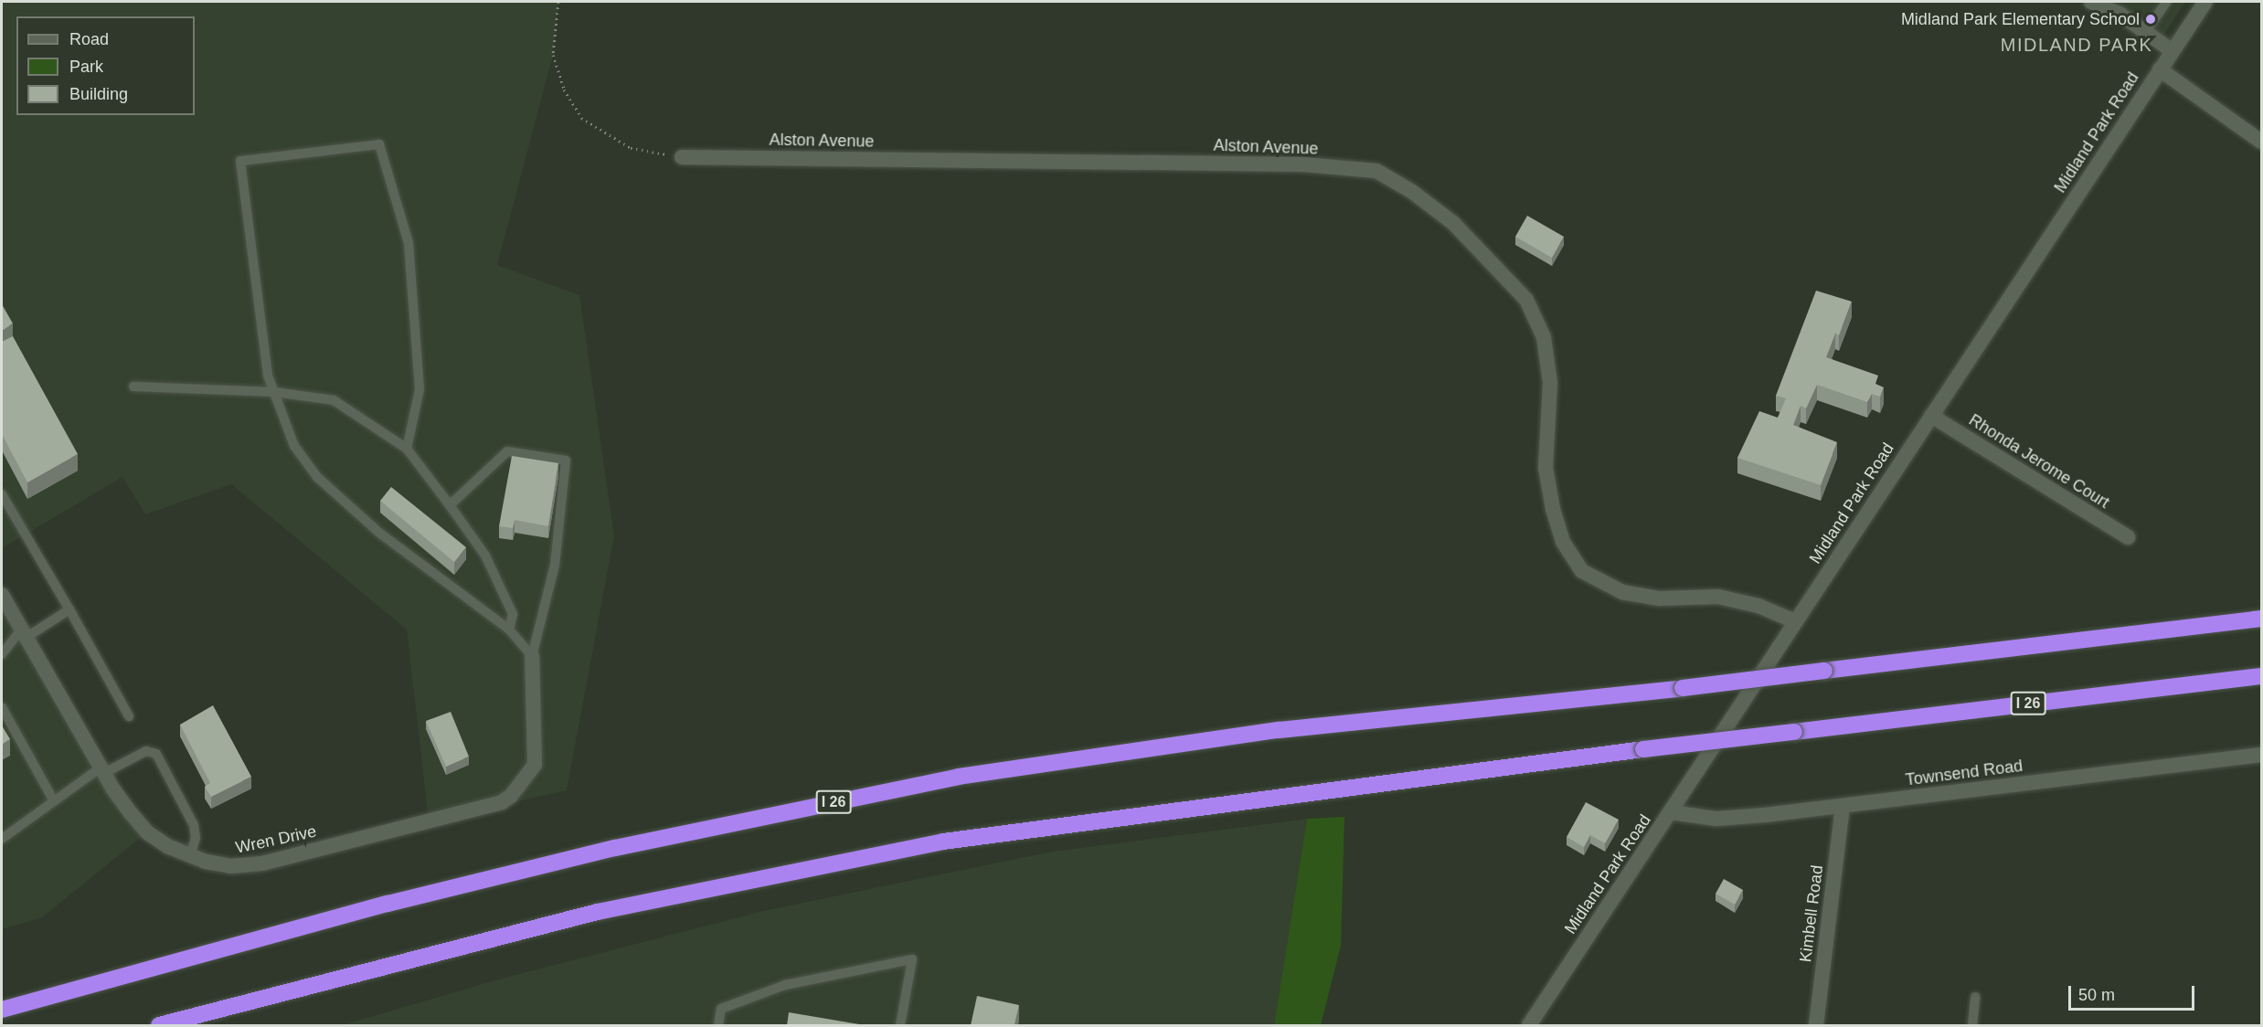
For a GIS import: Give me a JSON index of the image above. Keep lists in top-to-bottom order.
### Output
{
  "streets": {
    "highway": ["I 26"],
    "street": [
      "Midland Park Road",
      "Alston Avenue",
      "Rhonda Jerome Court",
      "Townsend Road",
      "Wren Drive",
      "Kimbell Road"
    ]
  },
  "crossings": [
    ["Midland Park Road", "Alston Avenue"],
    ["Midland Park Road", "Rhonda Jerome Court"],
    ["Midland Park Road", "Townsend Road"],
    ["Townsend Road", "Kimbell Road"]
  ],
  "districts": ["MIDLAND PARK"],
  "places": ["Midland Park Elementary School"],
  "legend": ["Road", "Park", "Building"],
  "scale_bar": "50 m"
}
